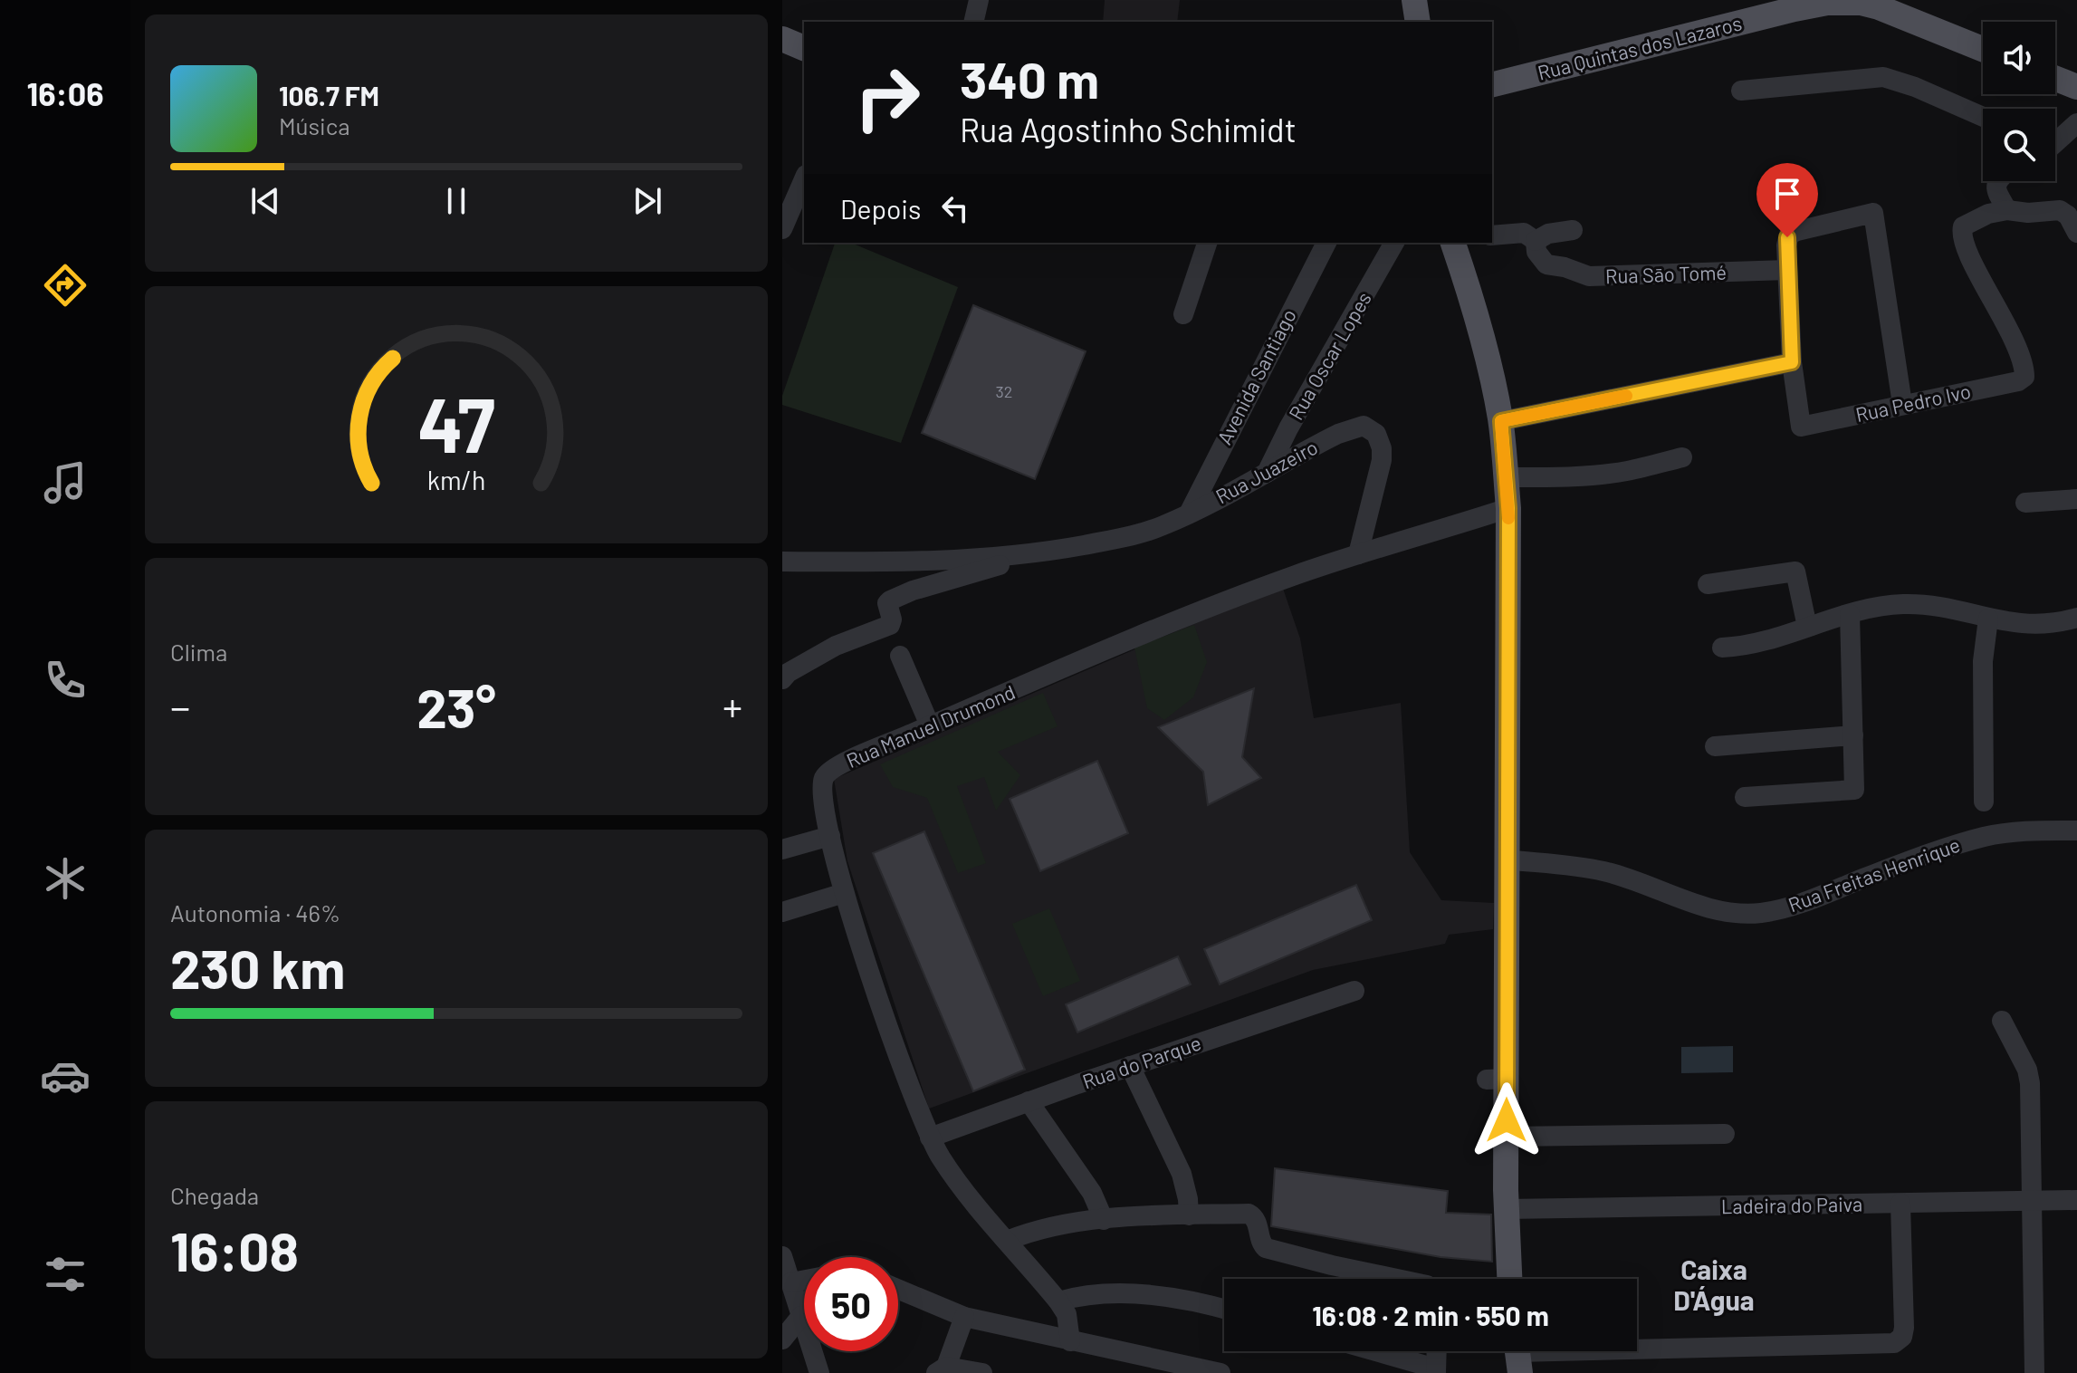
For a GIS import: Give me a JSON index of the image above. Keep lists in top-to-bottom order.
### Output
{
  "streets": {
    "main road": ["Rua Quintas dos Lazaros"],
    "street": [
      "Rua Sāo Tomé",
      "Rua Oscar Lopes",
      "Avenida Santiago",
      "Rua Pedro Ivo",
      "Rua Juazeiro",
      "Rua Manuel Drumond",
      "Rua Freitas Henrique",
      "Rua do Parque",
      "Ladeira do Paiva"
    ]
  },
  "crossings": [
    ["Rua Oscar Lopes", "Rua Juazeiro"],
    ["Avenida Santiago", "Rua Juazeiro"],
    ["Rua Juazeiro", "Rua Manuel Drumond"],
    ["Rua Manuel Drumond", "Rua do Parque"]
  ],
  "districts": ["Caixa D'Água"],
  "house_numbers": ["32"],
  "page": {
    "tabs": "16:06",
    "turn": ["340 m", "Rua Agostinho Schimidt"],
    "song": ["106.7 FM", "Música"],
    "then": "Depois",
    "tile": [
      "Clima",
      ["Autonomia · 46%", "230 km"],
      ["Chegada", "16:08"]
    ],
    "heat": ["−", "23°", "+"],
    "limit": "50",
    "trip": "16:08 · 2 min · 550 m",
    "gauge": ["47", "km/h"]
  }
}
